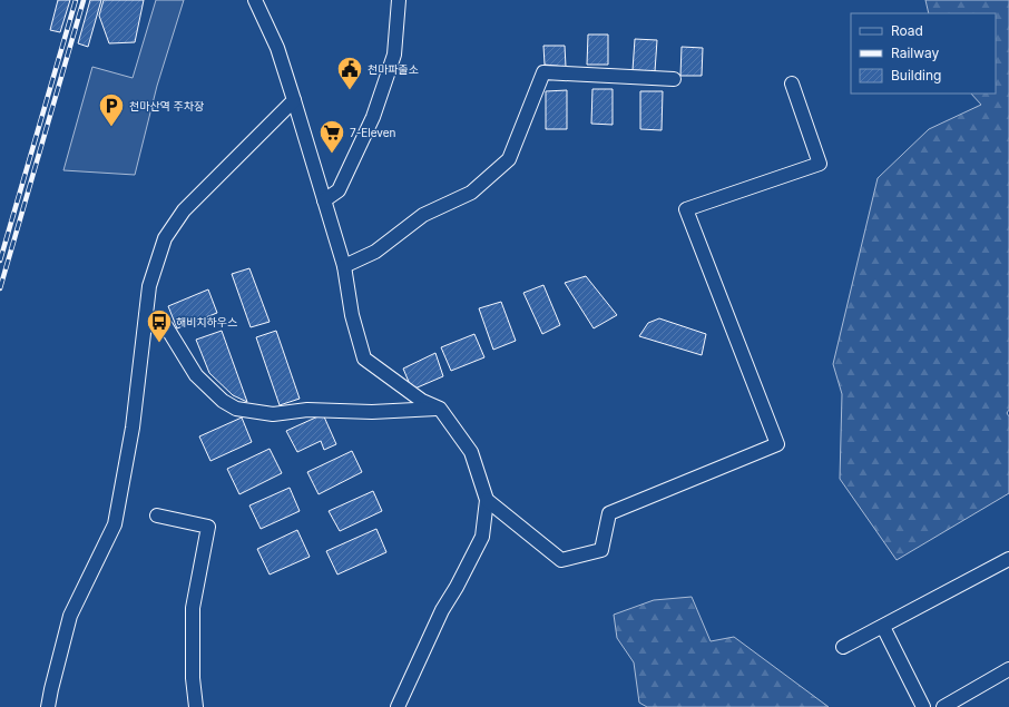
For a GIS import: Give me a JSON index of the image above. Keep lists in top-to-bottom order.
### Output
{
  "places": {
    "public building": ["천마파출소"],
    "parking": ["천마산역 주차장"],
    "supermarket": ["7-Eleven"],
    "bus stop": ["해비치하우스"]
  },
  "legend": ["Road", "Railway", "Building"]
}
